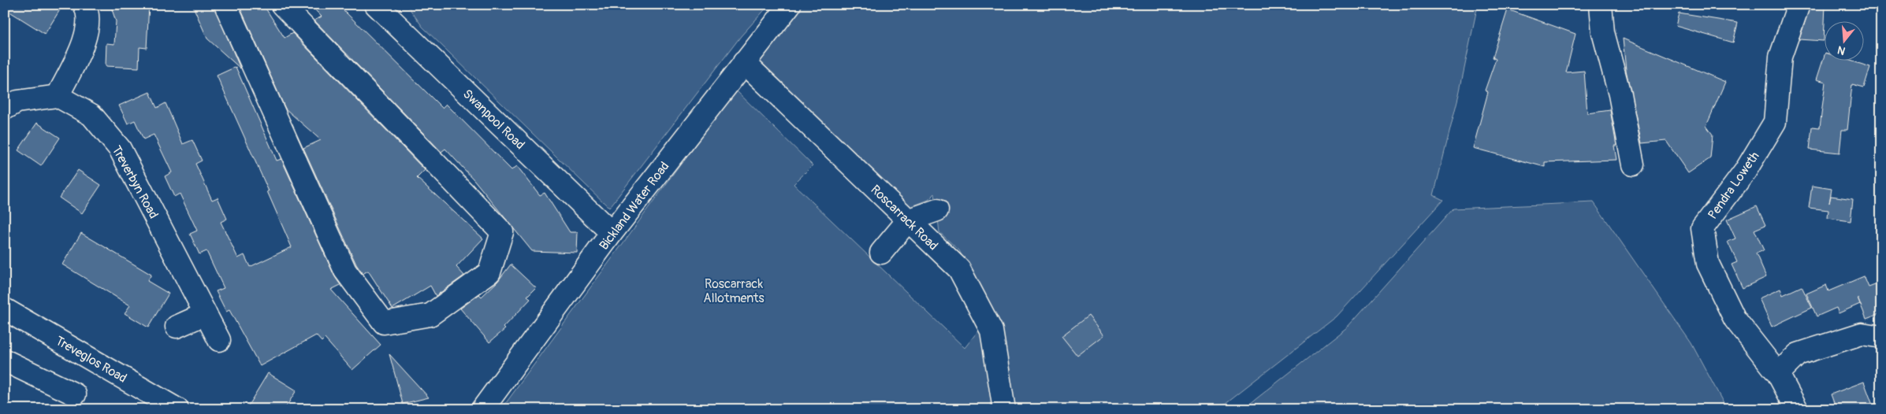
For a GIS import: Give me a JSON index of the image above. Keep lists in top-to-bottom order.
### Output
{
  "streets": {
    "street": [
      "Swanpool Road",
      "Treverbyn Road",
      "Pendra Loweth",
      "Bickland Water Road",
      "Roscarrack Road",
      "Treveglos Road"
    ]
  },
  "crossings": [
    ["Swanpool Road", "Bickland Water Road"],
    ["Bickland Water Road", "Roscarrack Road"]
  ],
  "parks": ["Roscarrack Allotments"],
  "north": "bottom"
}
